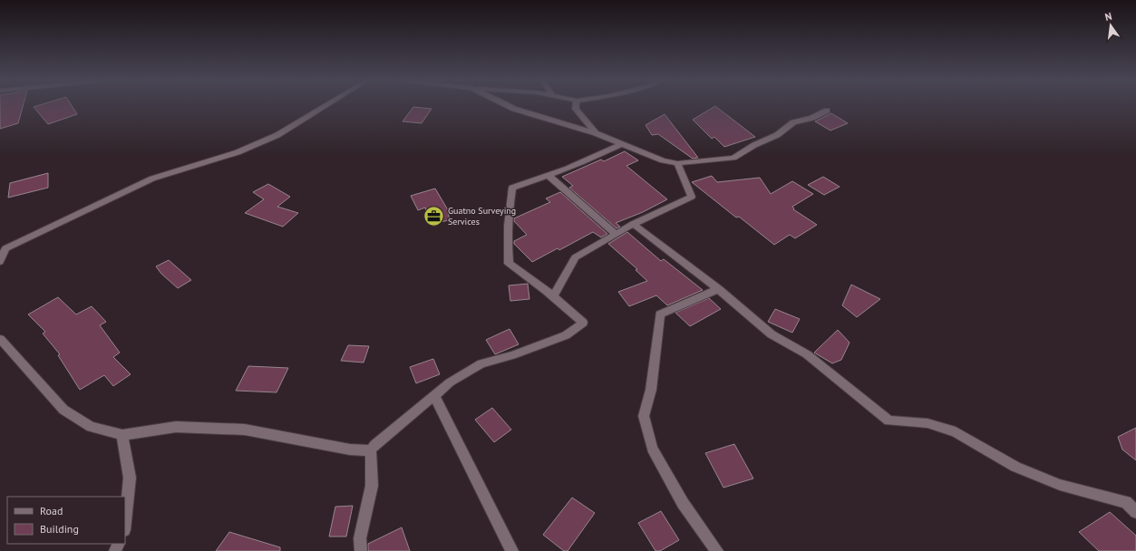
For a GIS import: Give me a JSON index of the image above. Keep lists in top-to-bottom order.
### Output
{
  "places": {
    "office": ["Guatno Surveying Services"]
  },
  "legend": ["Road", "Building"],
  "north": "top"
}
